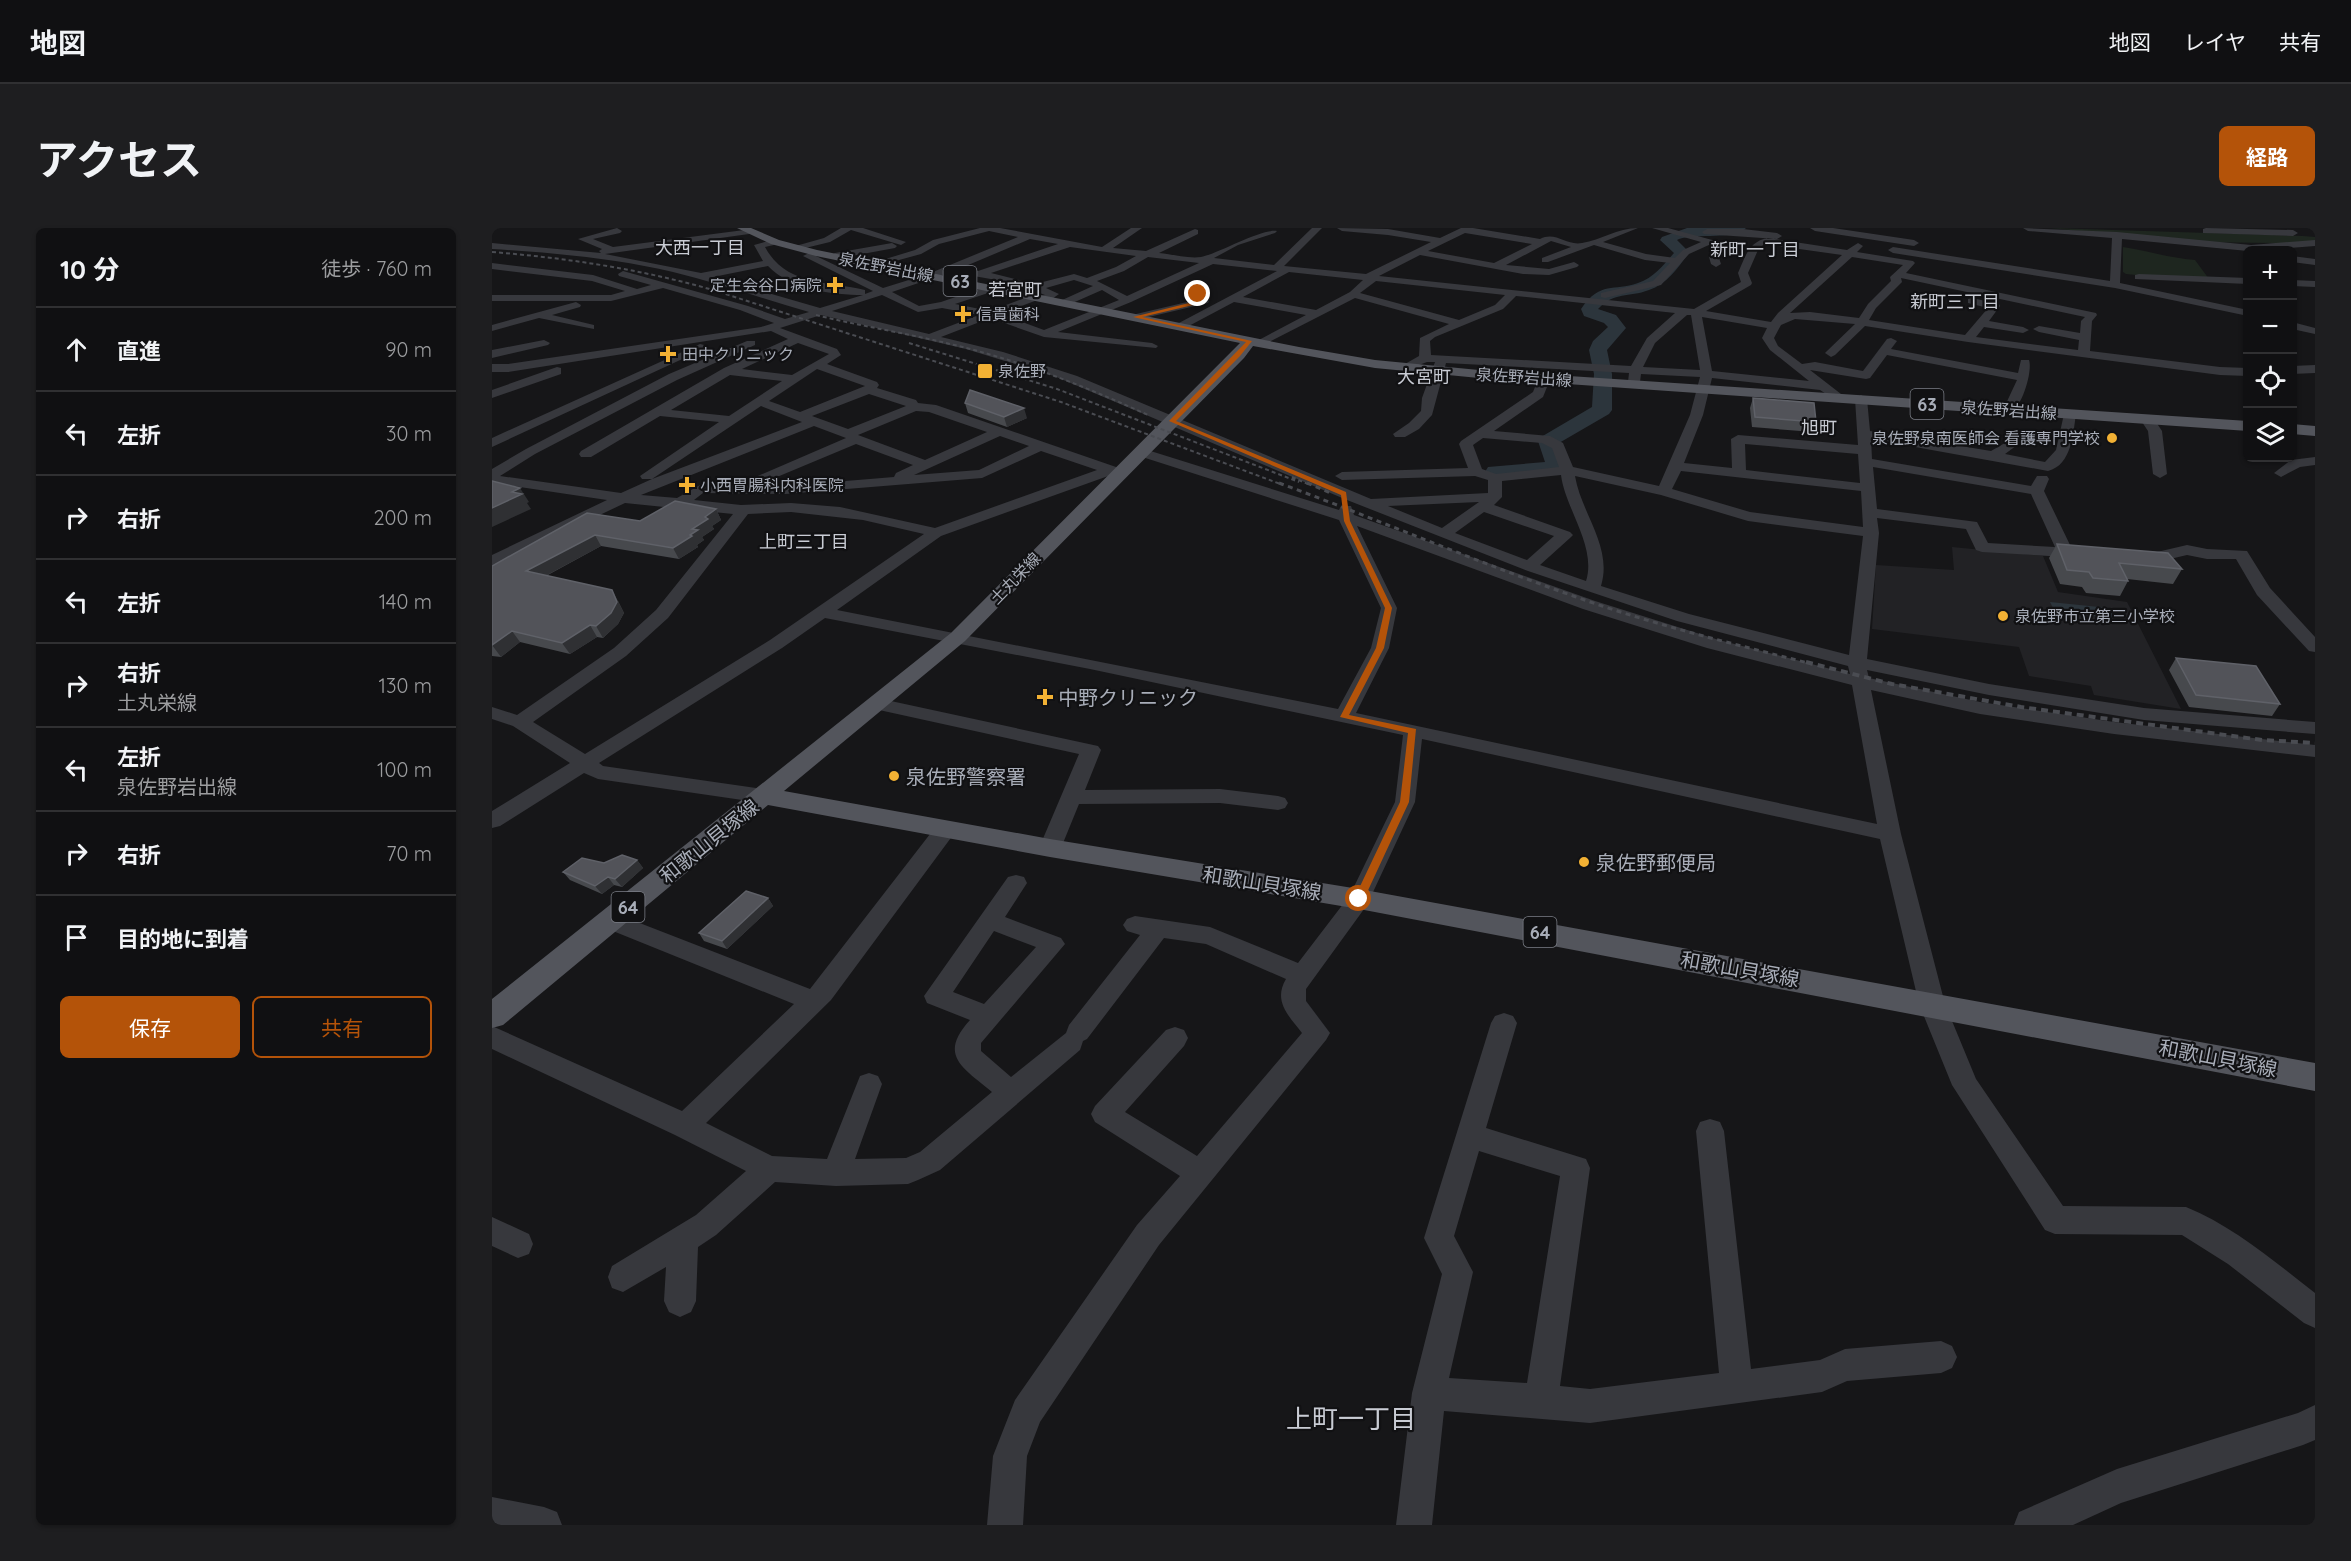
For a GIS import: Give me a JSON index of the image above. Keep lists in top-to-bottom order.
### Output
{
  "streets": {
    "main road": [
      "泉佐野岩出線",
      "63",
      "土丸栄線",
      "和歌山貝塚線",
      "64"
    ]
  },
  "crossings": [
    ["泉佐野岩出線", "土丸栄線"],
    ["土丸栄線", "和歌山貝塚線"]
  ],
  "districts": [
    "大西一丁目",
    "新町一丁目",
    "若宮町",
    "新町三丁目",
    "大宮町",
    "旭町",
    "上町三丁目",
    "上町一丁目"
  ],
  "places": {
    "health": [
      "定生会谷口病院",
      "信貴歯科",
      "田中クリニック",
      "小西胃腸科内科医院",
      "中野クリニック"
    ],
    "transit": ["泉佐野"],
    "other": [
      "泉佐野泉南医師会 看護専門学校",
      "泉佐野市立第三小学校",
      "泉佐野警察署",
      "泉佐野郵便局"
    ]
  },
  "page": {
    "header": "地図",
    "nav": ["地図", "レイヤ", "共有"],
    "title": "アクセス",
    "buttons": [
      "経路",
      ["保存", "共有"]
    ],
    "heading": ["10 分", "徒歩 · 760 m"],
    "map_buttons": ["+", "−"],
    "list": [
      ["直進", "90 m"],
      ["左折", "30 m"],
      ["右折", "200 m"],
      ["左折", "140 m"],
      ["右折", "土丸栄線", "130 m"],
      ["左折", "泉佐野岩出線", "100 m"],
      ["右折", "70 m"],
      "目的地に到着"
    ]
  }
}
